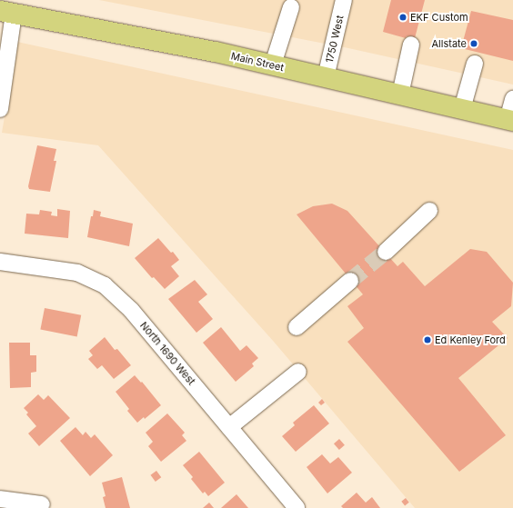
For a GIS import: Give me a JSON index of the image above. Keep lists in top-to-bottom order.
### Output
{
  "streets": {
    "main road": ["Main Street"],
    "street": ["1750 West", "North 1690 West"]
  },
  "crossings": [
    ["1750 West", "Main Street"]
  ],
  "places": ["EKF Custom", "Allstate", "Ed Kenley Ford"]
}
